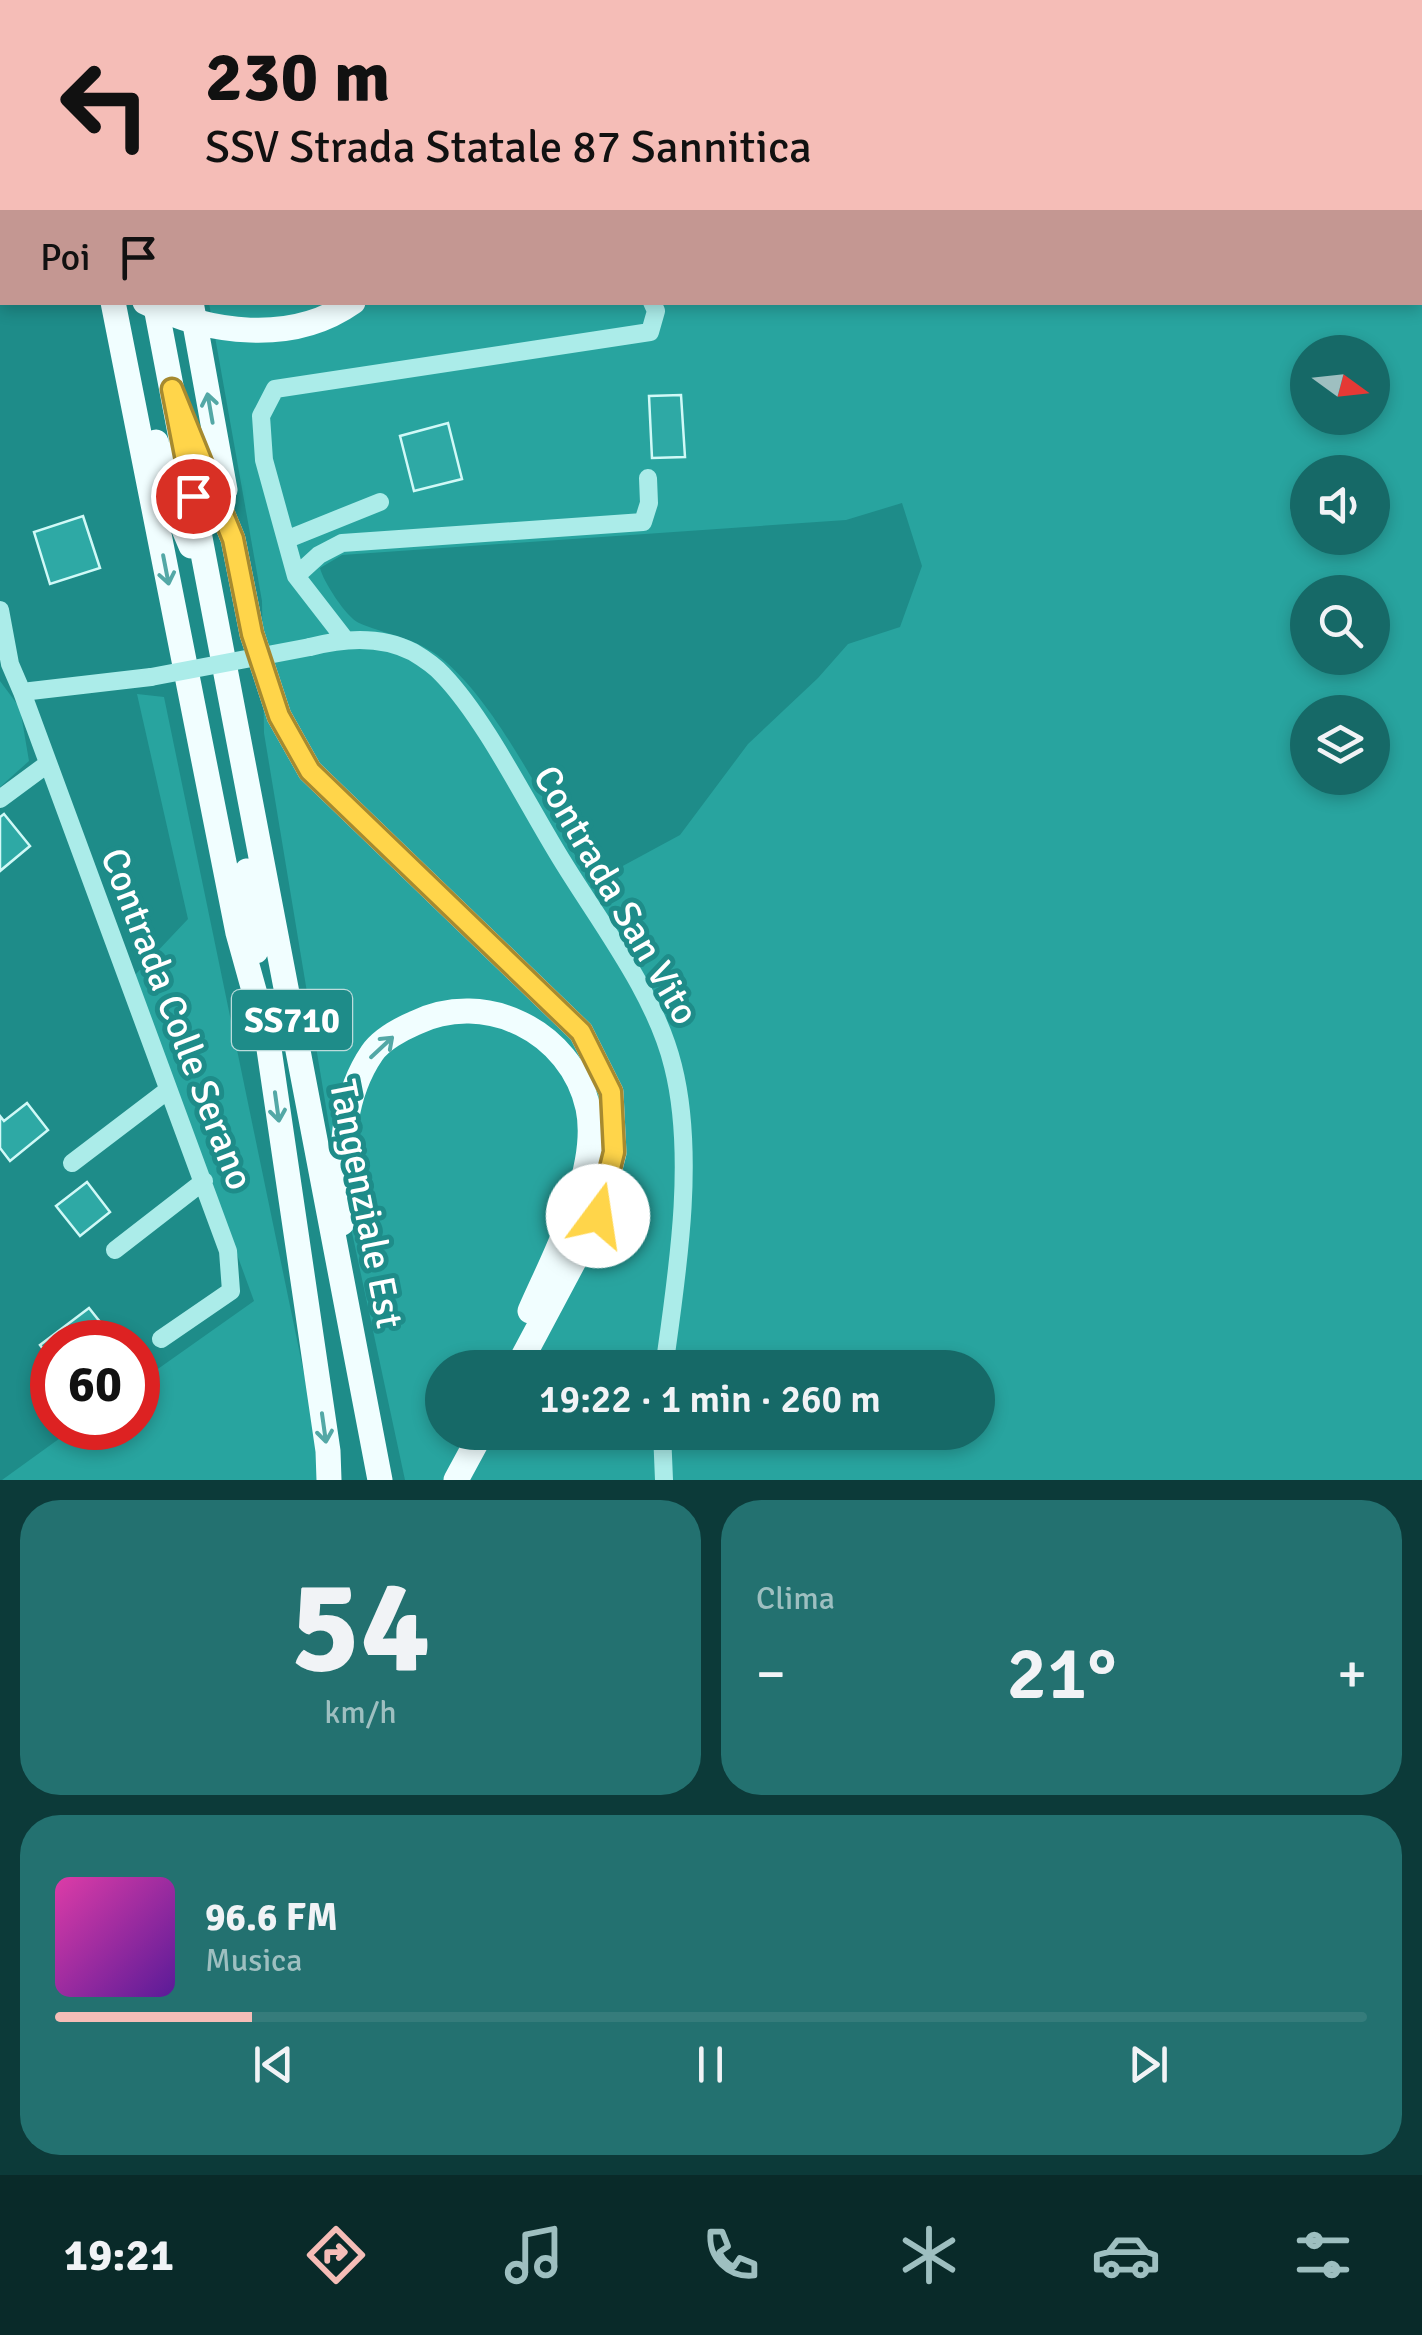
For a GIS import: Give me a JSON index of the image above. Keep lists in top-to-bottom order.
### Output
{
  "streets": {
    "main road": ["SS710", "Tangenziale Est"],
    "street": ["Contrada San Vito", "Contrada Colle Serano"]
  },
  "crossings": [
    ["Contrada San Vito", "Contrada Colle Serano"]
  ],
  "north": "right",
  "page": {
    "turn": ["230 m", "SSV Strada Statale 87 Sannitica"],
    "then": "Poi",
    "limit": "60",
    "trip": "19:22 · 1 min · 260 m",
    "tile": [
      ["54", "km/h"],
      "Clima"
    ],
    "heat": ["−", "21°", "+"],
    "song": ["96.6 FM", "Musica"],
    "tabs": "19:21"
  }
}
